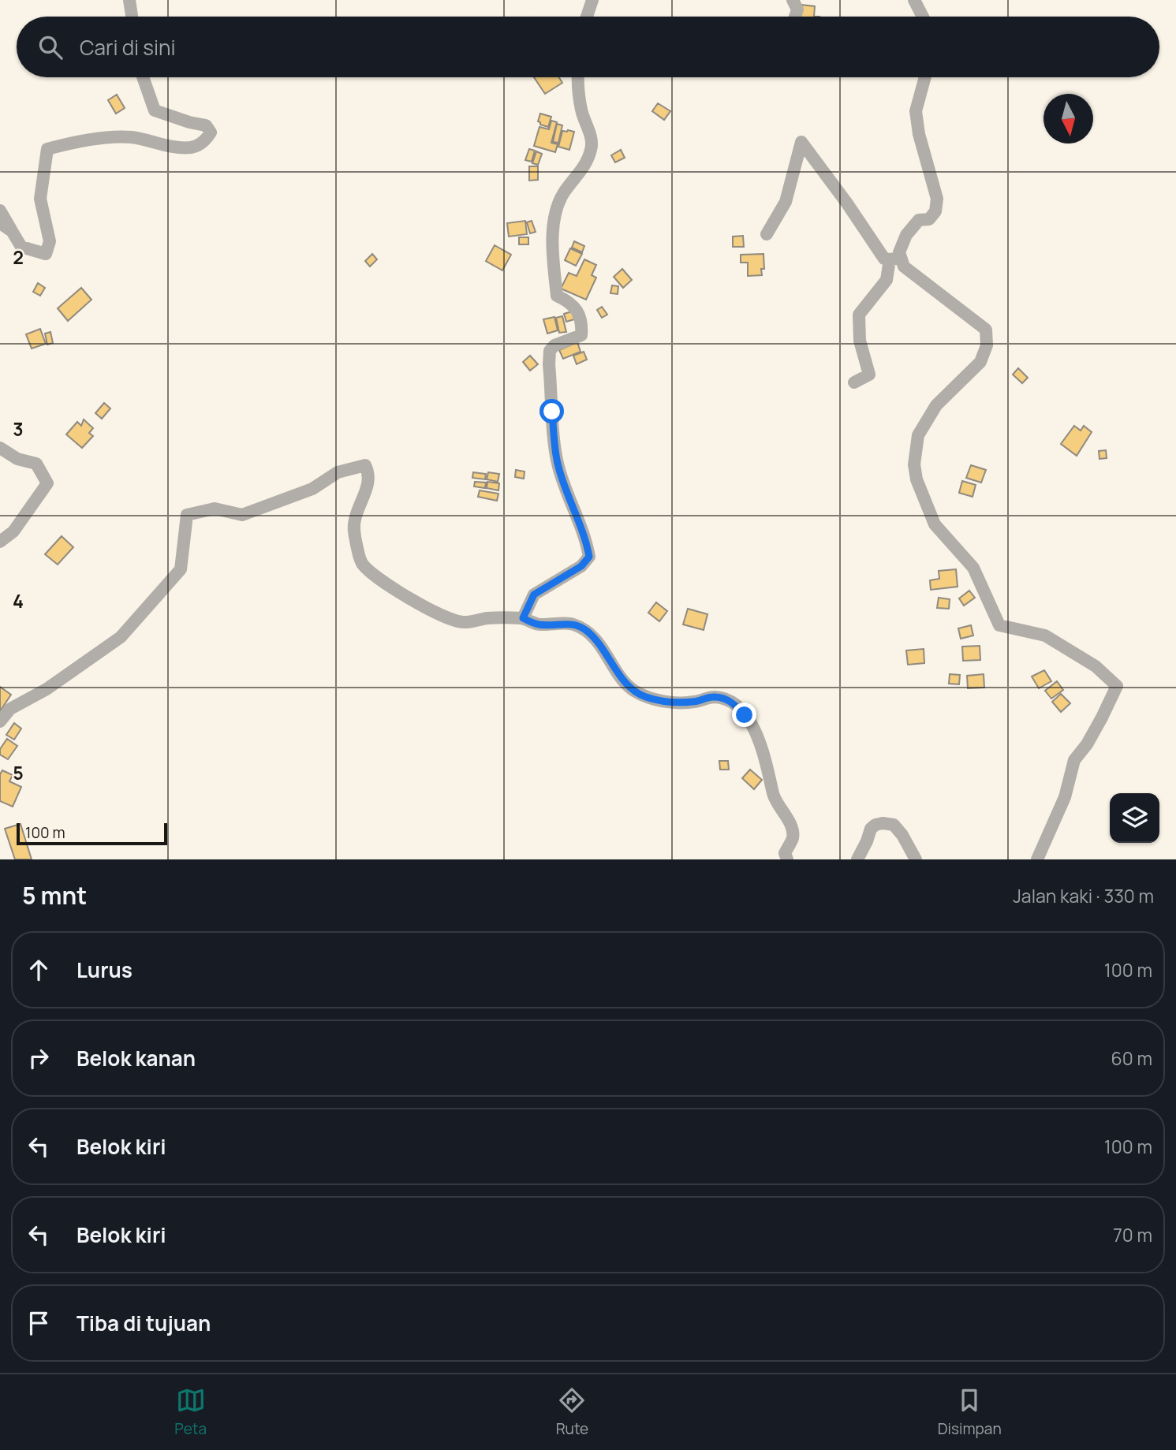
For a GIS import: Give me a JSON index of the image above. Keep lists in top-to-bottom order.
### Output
{
  "scale_bar": "100 m",
  "north": "bottom",
  "page": {
    "search": "Cari di sini",
    "scale": "100 m",
    "heading": ["5 mnt", "Jalan kaki · 330 m"],
    "list": [
      ["Lurus", "100 m"],
      ["Belok kanan", "60 m"],
      ["Belok kiri", "100 m"],
      ["Belok kiri", "70 m"],
      "Tiba di tujuan"
    ],
    "nav": ["Peta", "Rute", "Disimpan"]
  },
  "grid": {
    "rows": [
      "2",
      "3",
      "4",
      "5"
    ]
  }
}
